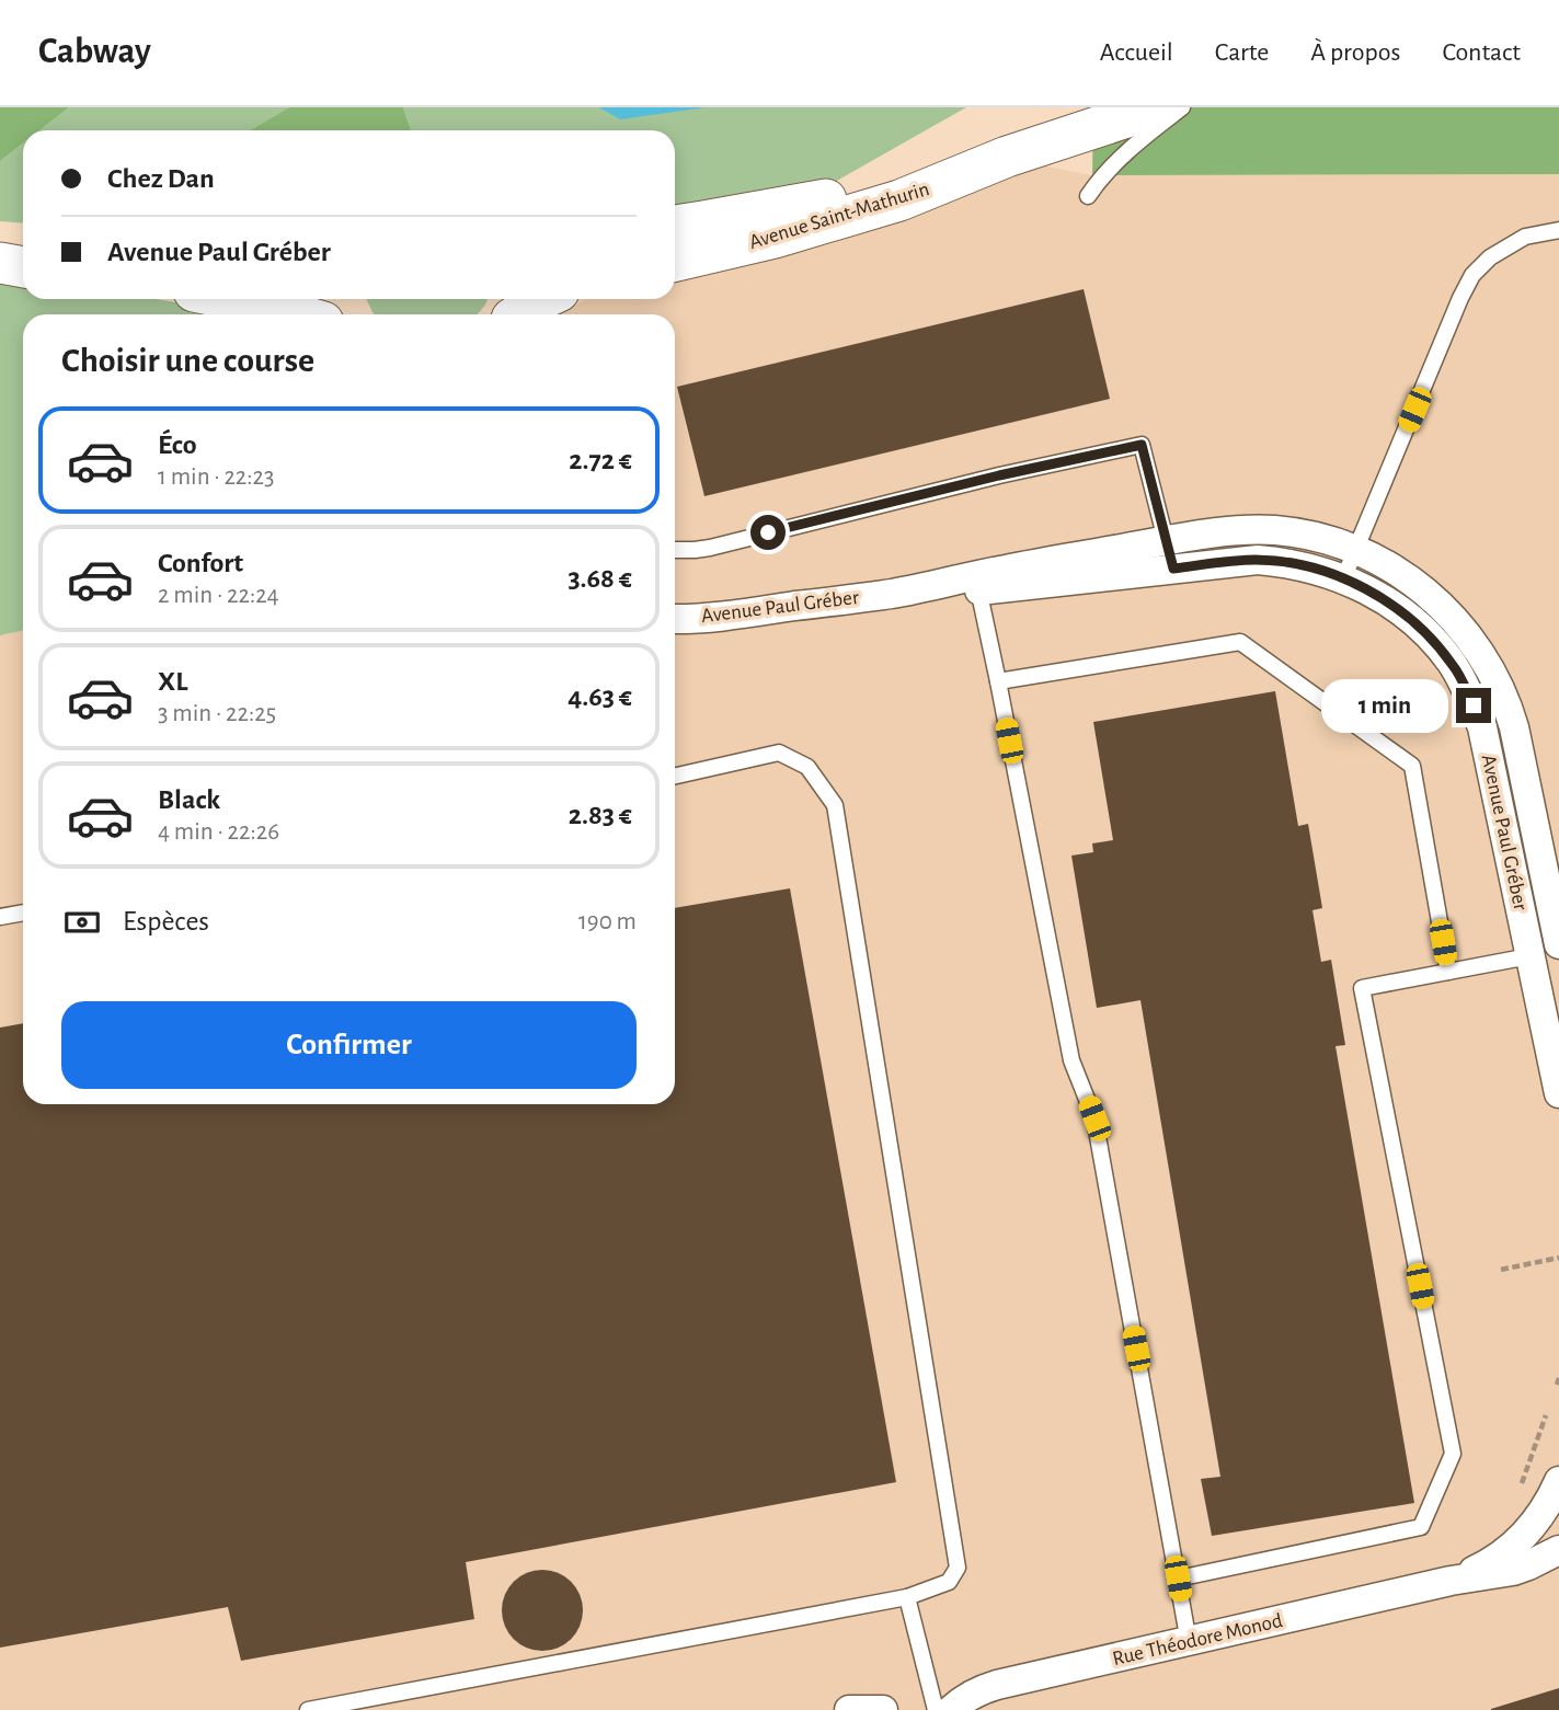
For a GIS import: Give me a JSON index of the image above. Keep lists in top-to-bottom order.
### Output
{
  "streets": {
    "street": ["Avenue Saint-Mathurin", "Avenue Paul Gréber", "Rue Théodore Monod"]
  },
  "page": {
    "header": "Cabway",
    "nav": [
      "Accueil",
      "Carte",
      "À propos",
      "Contact"
    ],
    "banner": ["Chez Dan", "Avenue Paul Gréber"],
    "heading": "Choisir une course",
    "list": [
      {
        "name": "Éco",
        "note": "1 min · 22:23",
        "value": "2.72 €"
      },
      {
        "name": "Confort",
        "note": "2 min · 22:24",
        "value": "3.68 €"
      },
      {
        "name": "XL",
        "note": "3 min · 22:25",
        "value": "4.63 €"
      },
      {
        "name": "Black",
        "note": "4 min · 22:26",
        "value": "2.83 €"
      }
    ],
    "bubble": "1 min",
    "pay": ["Espèces", "190 m"],
    "buttons": "Confirmer"
  }
}
